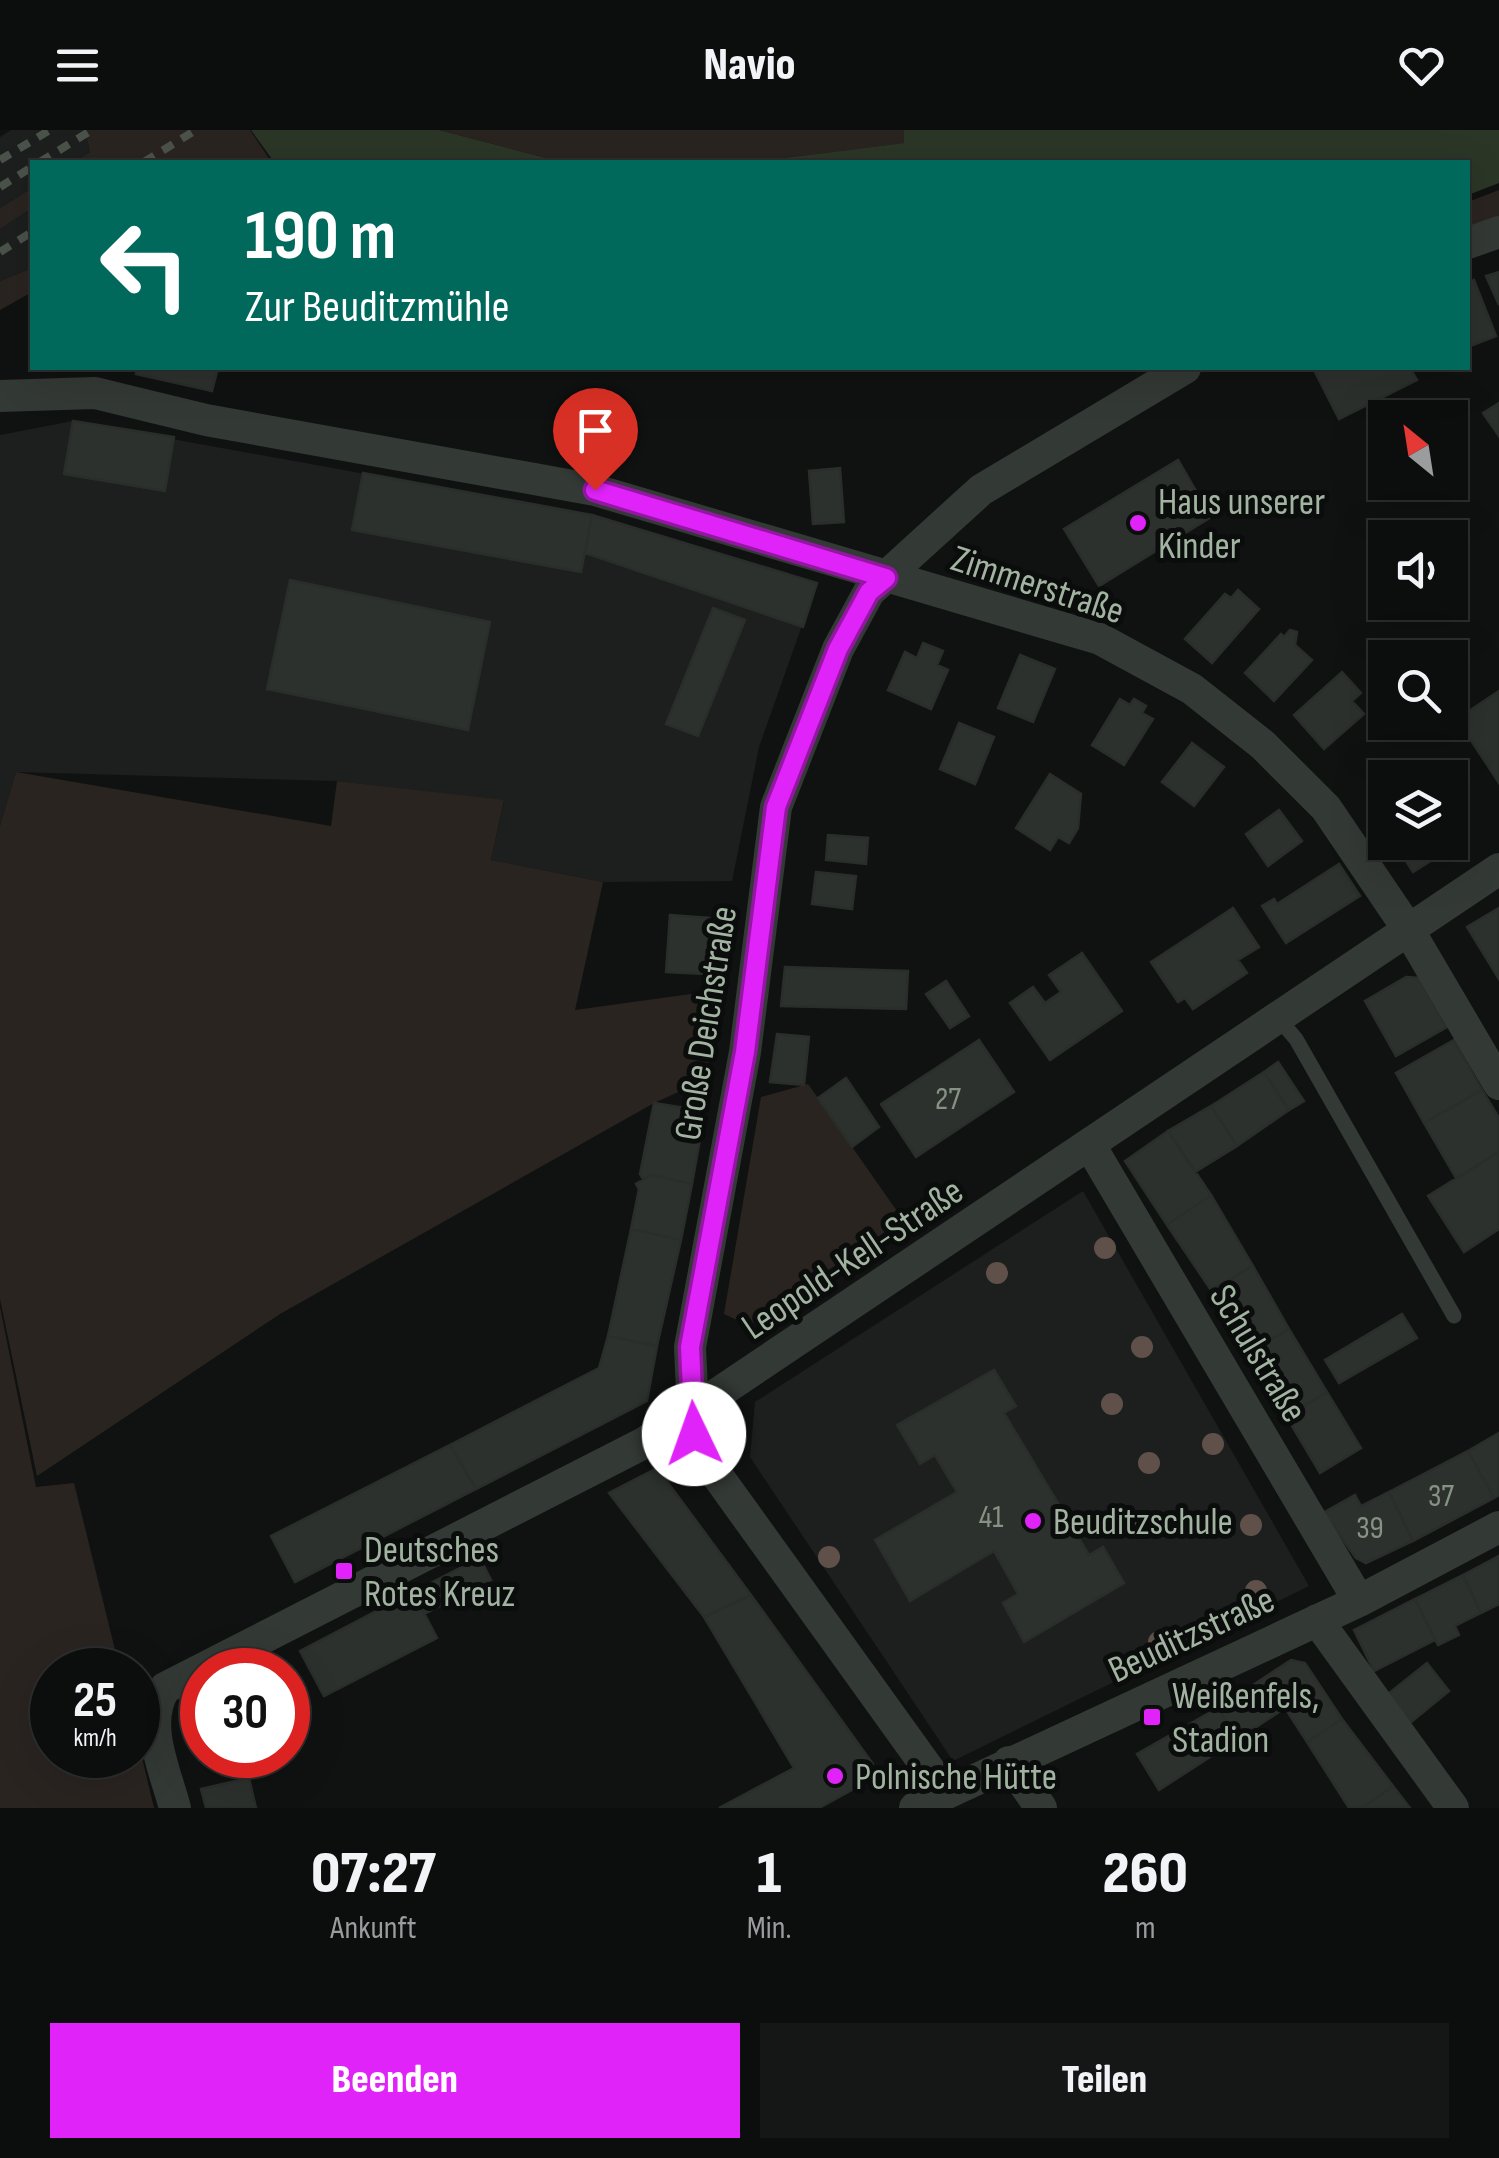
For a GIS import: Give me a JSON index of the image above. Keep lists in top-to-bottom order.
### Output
{
  "streets": {
    "street": [
      "Zimmerstraße",
      "Große Deichstraße",
      "Leopold-Kell-Straße",
      "Schulstraße",
      "Beuditzstraße"
    ]
  },
  "crossings": [
    ["Zimmerstraße", "Große Deichstraße"],
    ["Zimmerstraße", "Leopold-Kell-Straße"],
    ["Große Deichstraße", "Leopold-Kell-Straße"],
    ["Große Deichstraße", "Beuditzstraße"],
    ["Leopold-Kell-Straße", "Schulstraße"],
    ["Schulstraße", "Beuditzstraße"]
  ],
  "places": {
    "other": ["Haus unserer Kinder", "Beuditzschule", "Polnische Hütte"],
    "transit": ["Deutsches Rotes Kreuz", "Weißenfels, Stadion"]
  },
  "house_numbers": [
    "27",
    "37",
    "41",
    "39"
  ],
  "north": "top left",
  "page": {
    "header": "Navio",
    "turn": ["190 m", "Zur Beuditzmühle"],
    "speed": "25 km/h",
    "limit": "30",
    "eta": [
      "07:27",
      "Ankunft",
      "1",
      "Min.",
      "260",
      "m"
    ],
    "buttons": ["Beenden", "Teilen"]
  }
}
